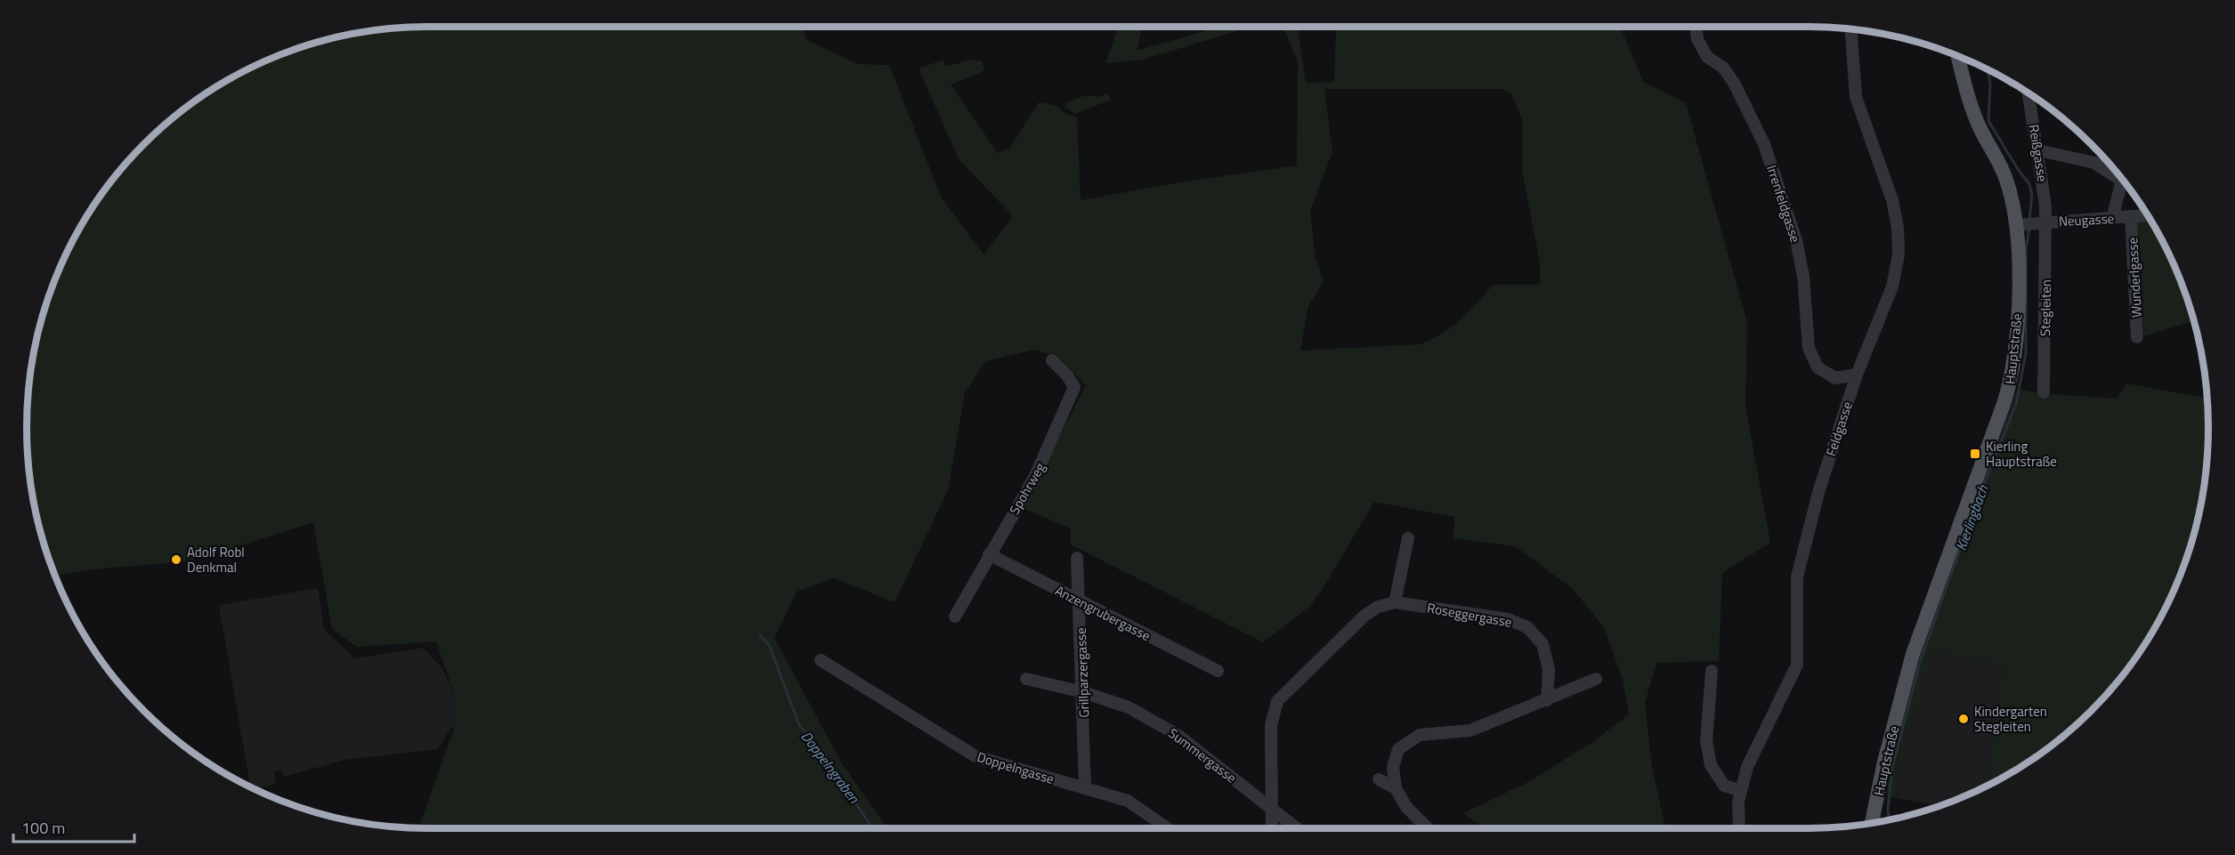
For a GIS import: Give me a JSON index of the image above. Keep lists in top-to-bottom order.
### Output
{
  "streets": {
    "main road": ["Hauptstraße"],
    "street": [
      "Reißgasse",
      "Irrenfeldgasse",
      "Neugasse",
      "Wunderlgasse",
      "Stegleiten",
      "Feldgasse",
      "Spohrweg",
      "Anzengrubergasse",
      "Roseggergasse",
      "Grillparzergasse",
      "Summergasse",
      "Doppelngasse"
    ]
  },
  "crossings": [
    ["Reißgasse", "Neugasse"],
    ["Reißgasse", "Stegleiten"],
    ["Irrenfeldgasse", "Feldgasse"],
    ["Neugasse", "Wunderlgasse"],
    ["Neugasse", "Stegleiten"],
    ["Neugasse", "Hauptstraße"],
    ["Spohrweg", "Anzengrubergasse"],
    ["Anzengrubergasse", "Grillparzergasse"],
    ["Roseggergasse", "Summergasse"],
    ["Grillparzergasse", "Summergasse"],
    ["Grillparzergasse", "Doppelngasse"]
  ],
  "water": ["Kierlingbach", "Doppelngraben"],
  "places": {
    "transit": ["Kierling Hauptstraße"],
    "other": ["Adolf Robl Denkmal", "Kindergarten Stegleiten"]
  },
  "scale_bar": "100 m"
}
